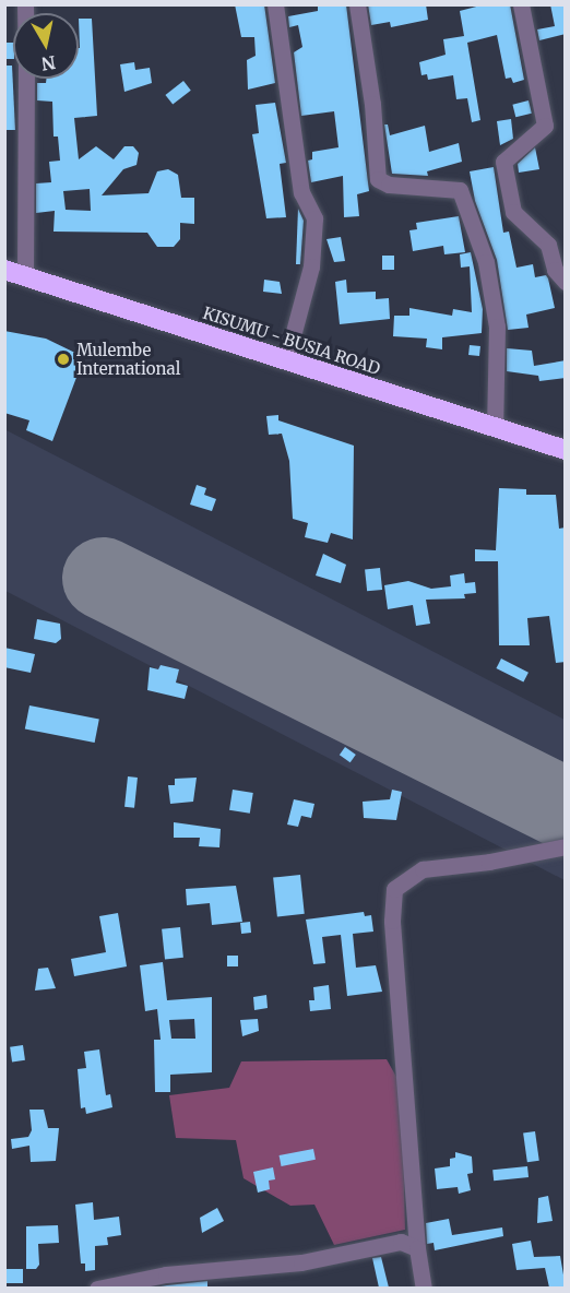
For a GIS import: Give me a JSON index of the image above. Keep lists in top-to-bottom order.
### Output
{
  "streets": {
    "highway": ["KISUMU - BUSIA ROAD"]
  },
  "places": ["Mulembe International"],
  "north": "bottom"
}
